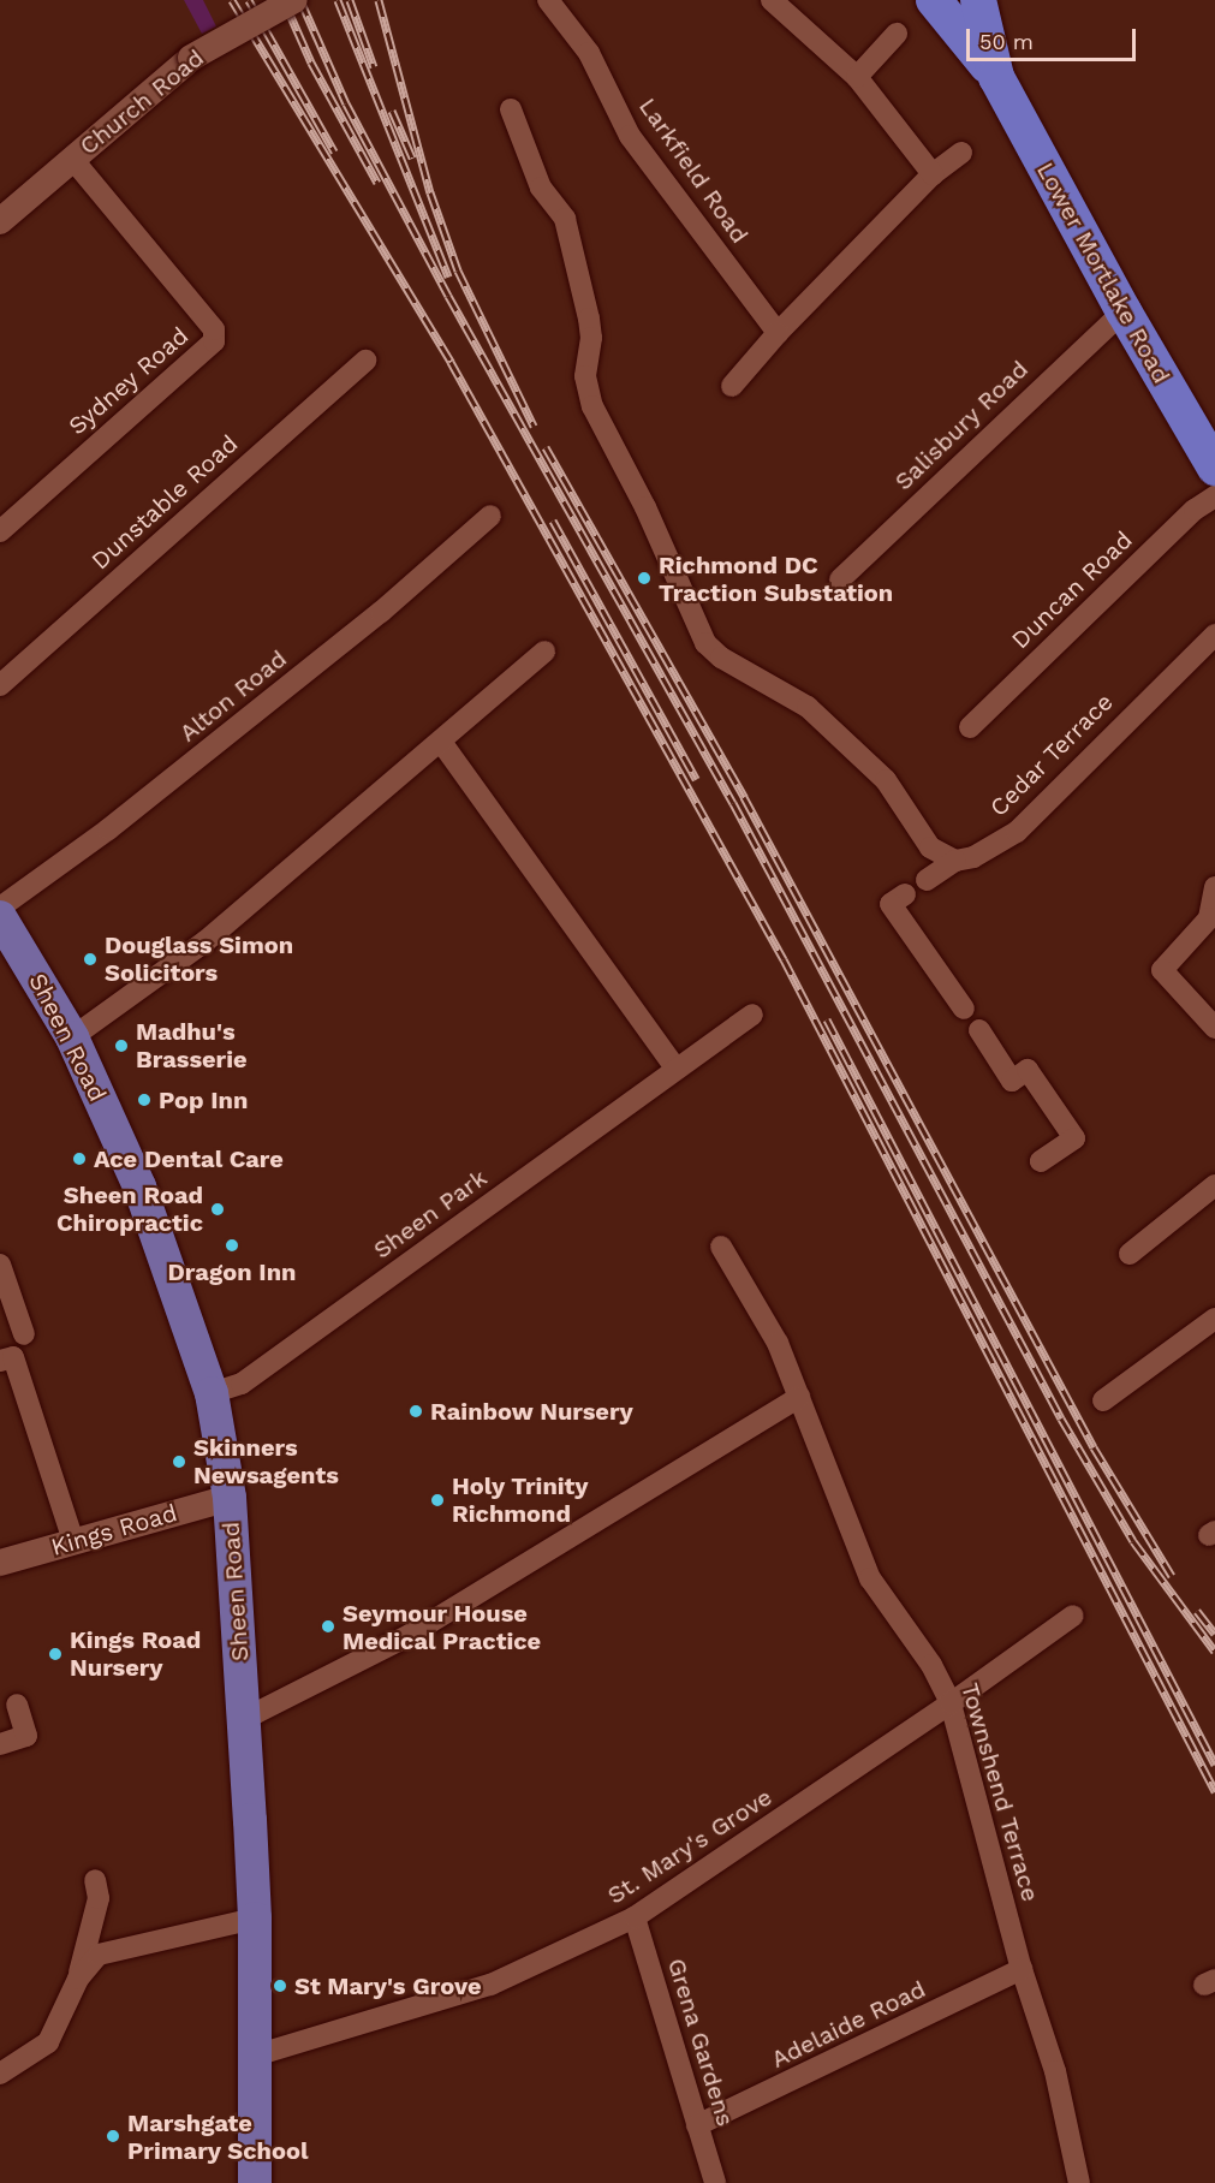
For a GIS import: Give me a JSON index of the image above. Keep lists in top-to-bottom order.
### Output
{
  "streets": {
    "highway": ["Lower Mortlake Road"],
    "main road": ["Sheen Road"],
    "street": [
      "Church Road",
      "Larkfield Road",
      "Sydney Road",
      "Salisbury Road",
      "Dunstable Road",
      "Duncan Road",
      "Alton Road",
      "Cedar Terrace",
      "Sheen Park",
      "Kings Road",
      "Townshend Terrace",
      "St. Mary's Grove",
      "Adelaide Road",
      "Grena Gardens"
    ]
  },
  "crossings": [
    ["Church Road", "Sydney Road"],
    ["Lower Mortlake Road", "Salisbury Road"],
    ["Sheen Road", "Sheen Park"],
    ["Sheen Road", "Kings Road"],
    ["Sheen Road", "St. Mary's Grove"],
    ["Townshend Terrace", "St. Mary's Grove"],
    ["Townshend Terrace", "Adelaide Road"],
    ["St. Mary's Grove", "Grena Gardens"],
    ["Adelaide Road", "Grena Gardens"]
  ],
  "places": [
    "Richmond DC Traction Substation",
    "Douglass Simon Solicitors",
    "Madhu's Brasserie",
    "Pop Inn",
    "Ace Dental Care",
    "Sheen Road Chiropractic",
    "Dragon Inn",
    "Rainbow Nursery",
    "Skinners Newsagents",
    "Holy Trinity Richmond",
    "Seymour House Medical Practice",
    "Kings Road Nursery",
    "St Mary's Grove",
    "Marshgate Primary School"
  ],
  "scale_bar": "50 m"
}
